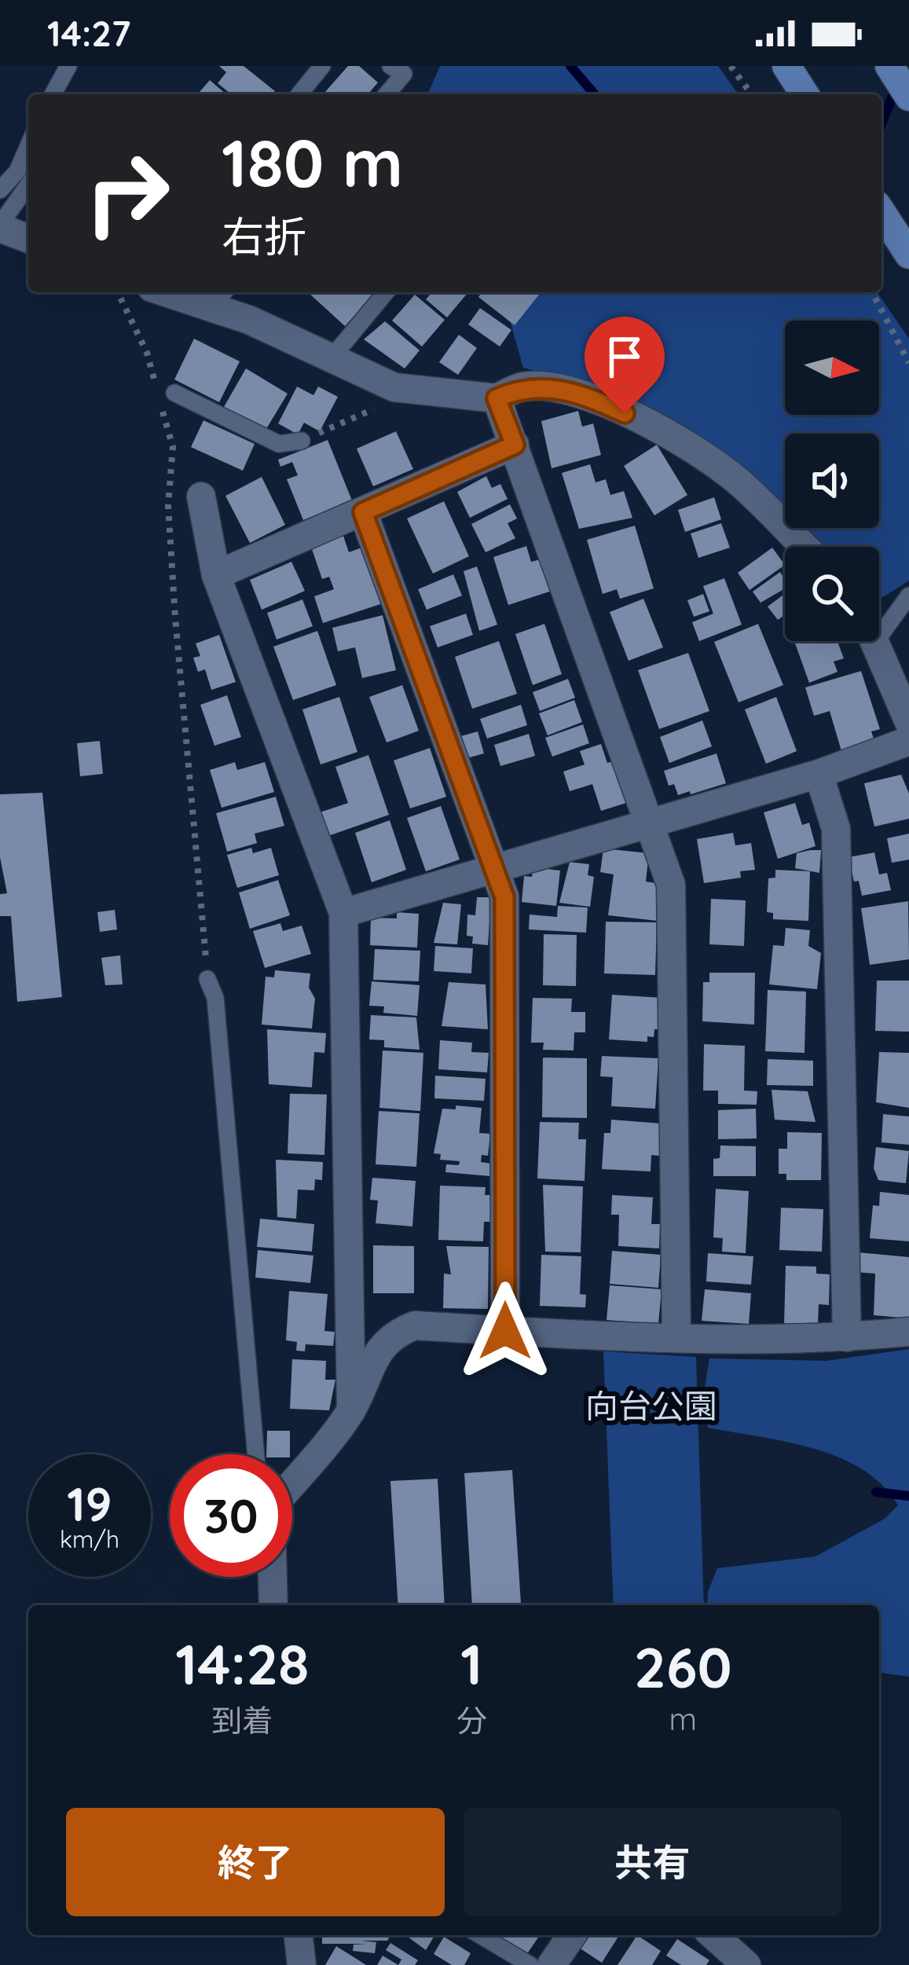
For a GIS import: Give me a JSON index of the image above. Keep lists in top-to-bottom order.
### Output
{
  "parks": ["向台公園"],
  "north": "right",
  "page": {
    "status": "14:27",
    "turn": ["180 m", "右折"],
    "speed": "19 km/h",
    "limit": "30",
    "eta": [
      "14:28",
      "到着",
      "1",
      "分",
      "260",
      "m"
    ],
    "buttons": ["終了", "共有"]
  }
}
